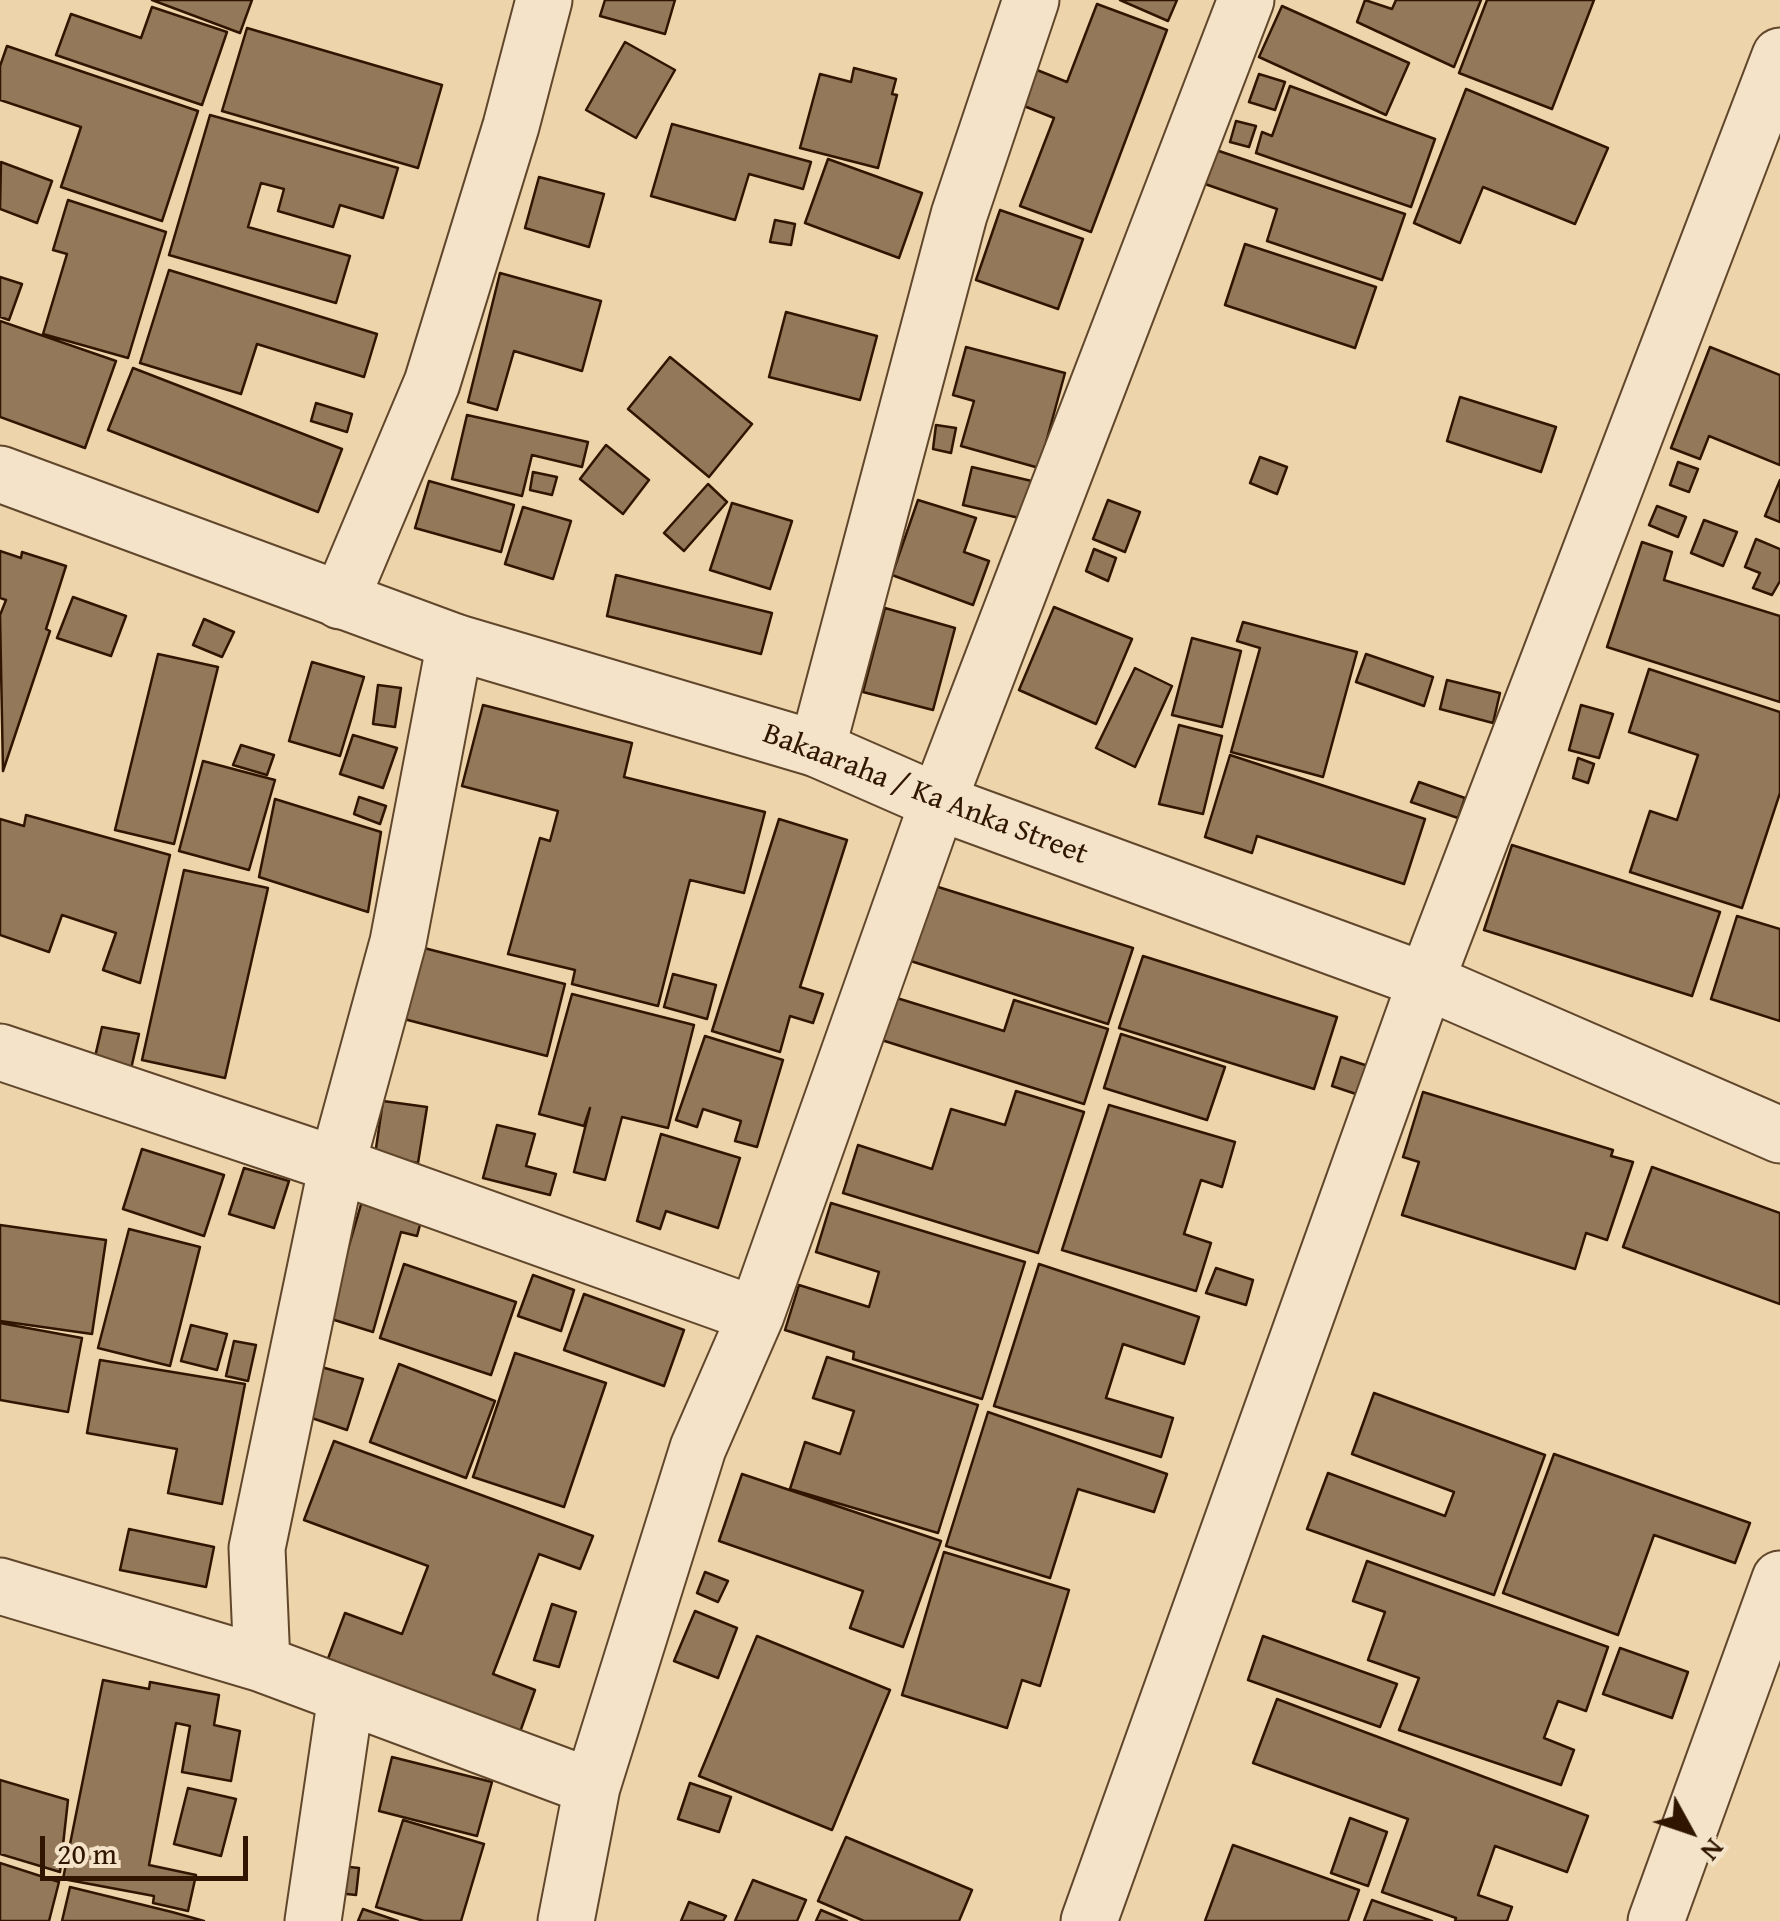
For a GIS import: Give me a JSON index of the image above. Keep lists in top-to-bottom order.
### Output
{
  "streets": {
    "street": ["Bakaaraha / Ka Anka Street"]
  },
  "scale_bar": "20 m",
  "north": "bottom right"
}
